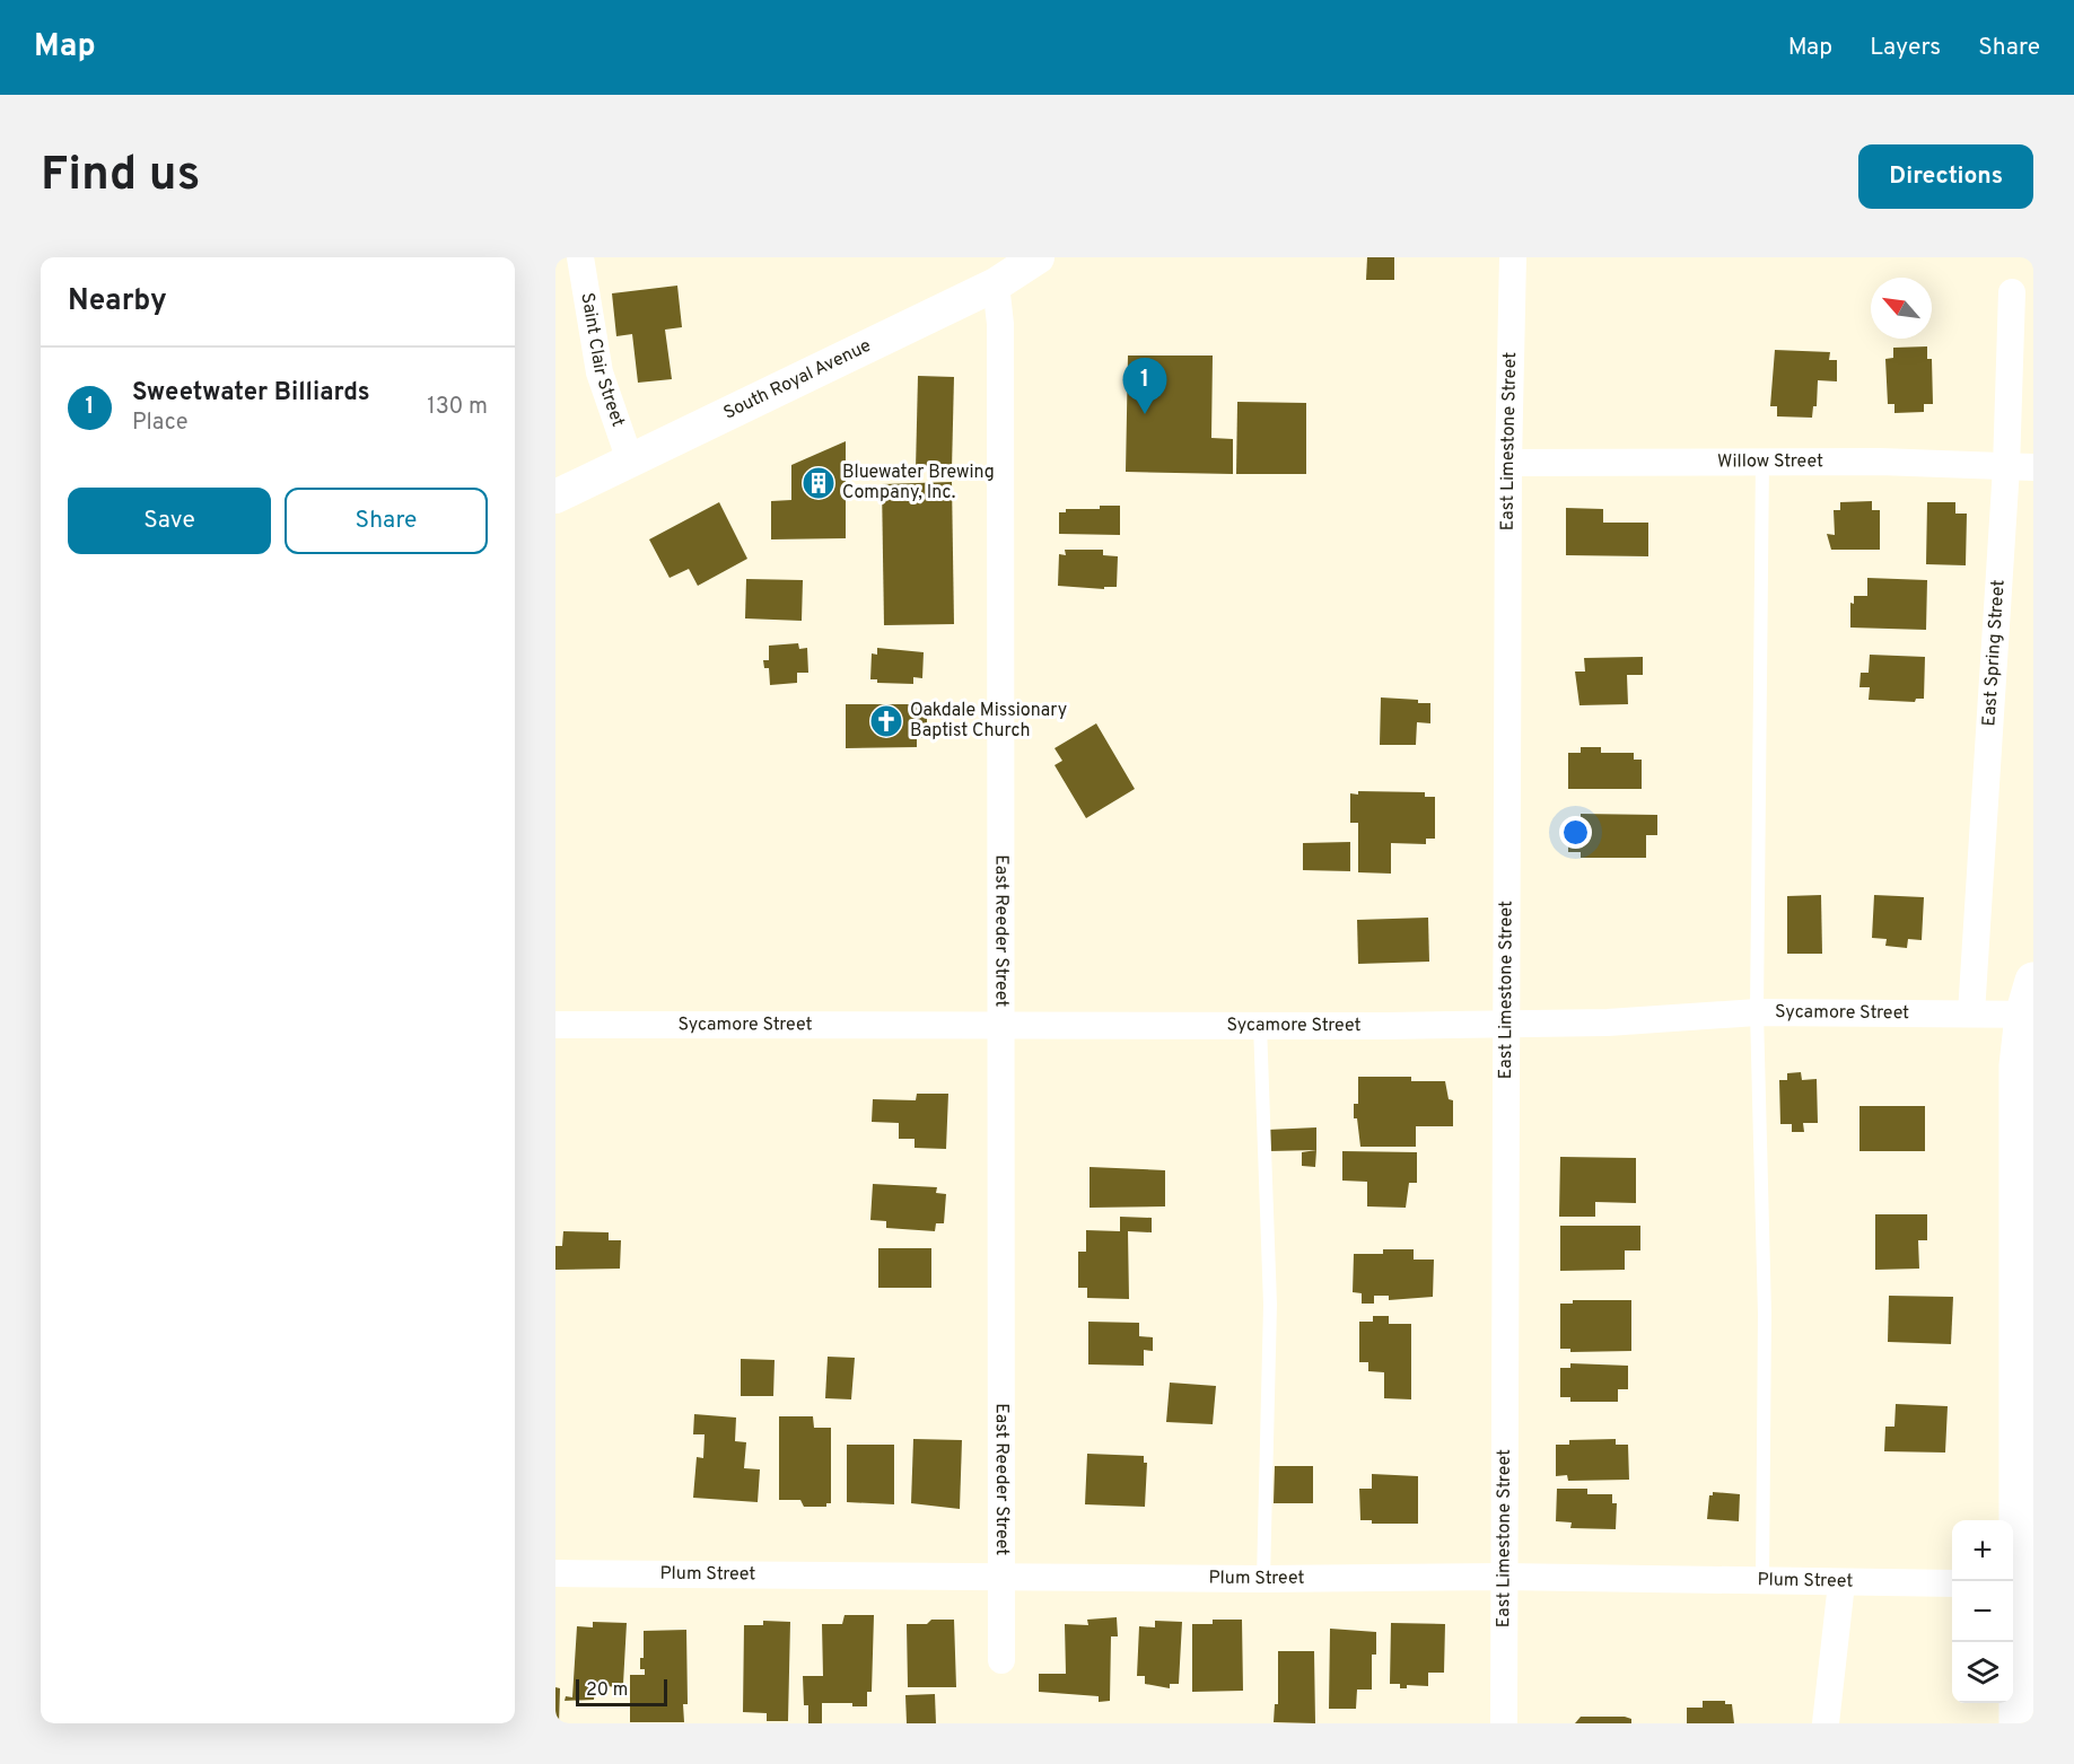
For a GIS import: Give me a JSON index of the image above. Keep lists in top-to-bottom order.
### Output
{
  "streets": {
    "street": [
      "Saint Clair Street",
      "South Royal Avenue",
      "East Limestone Street",
      "Willow Street",
      "East Spring Street",
      "East Reeder Street",
      "Sycamore Street",
      "Plum Street"
    ]
  },
  "crossings": [
    ["Saint Clair Street", "South Royal Avenue"],
    ["South Royal Avenue", "East Reeder Street"],
    ["East Limestone Street", "Willow Street"],
    ["East Limestone Street", "Sycamore Street"],
    ["East Limestone Street", "Plum Street"],
    ["Willow Street", "East Spring Street"],
    ["East Spring Street", "Sycamore Street"],
    ["East Reeder Street", "Sycamore Street"],
    ["East Reeder Street", "Plum Street"]
  ],
  "places": {
    "building": ["Bluewater Brewing Company, Inc."],
    "church": ["Oakdale Missionary Baptist Church"]
  },
  "scale_bar": "20 m",
  "north": "top left",
  "page": {
    "header": "Map",
    "nav": ["Map", "Layers", "Share"],
    "buttons": [
      "Directions",
      ["Save", "Share"]
    ],
    "title": "Find us",
    "heading": "Nearby",
    "list": [
      {
        "mark": "1",
        "name": "Sweetwater Billiards",
        "note": "Place",
        "value": "130 m"
      }
    ],
    "pins": "1",
    "map_buttons": ["+", "−"],
    "scale": "20 m"
  }
}
